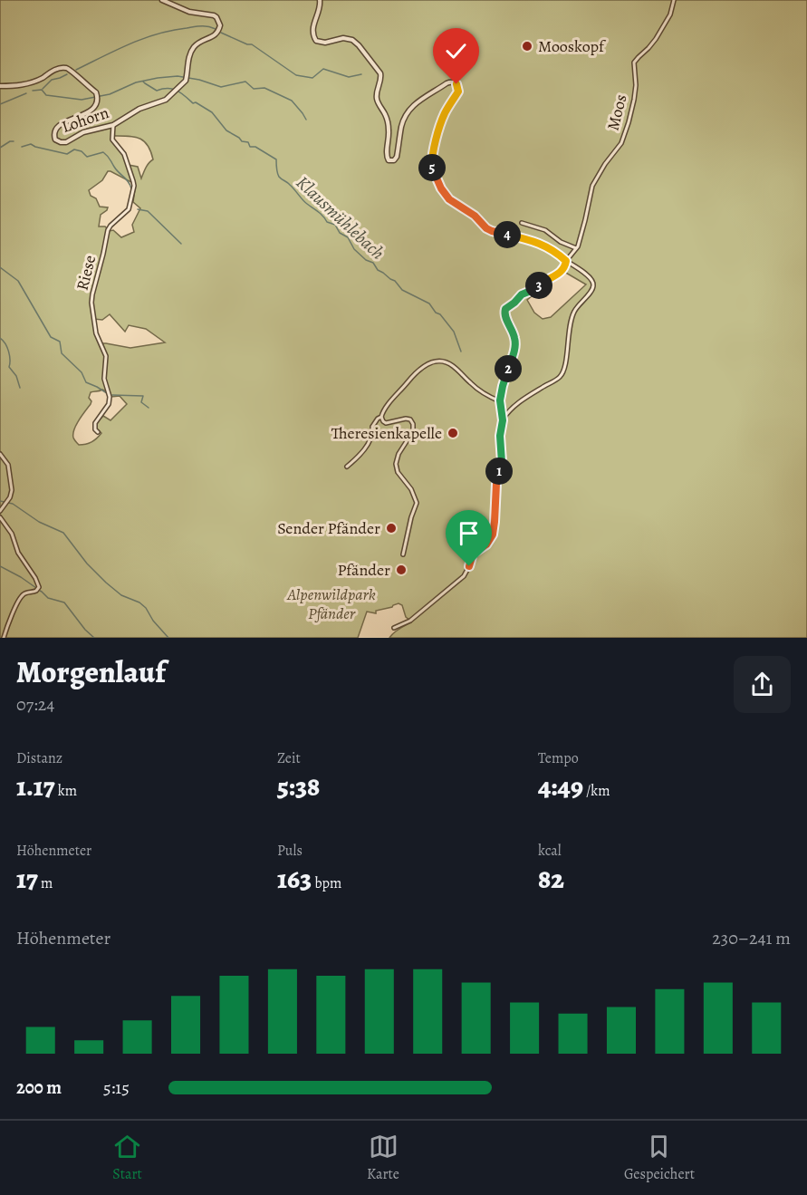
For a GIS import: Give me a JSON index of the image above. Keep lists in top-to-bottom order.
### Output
{
  "streets": {
    "street": ["Moos", "Lohorn", "Riese"]
  },
  "crossings": [
    ["Lohorn", "Riese"]
  ],
  "water": ["Klausmühlebach"],
  "parks": ["Alpenwildpark Pfänder"],
  "places": [
    "Mooskopf",
    "Theresienkapelle",
    "Sender Pfänder",
    "Pfänder"
  ],
  "page": {
    "pins": [
      "5",
      "4",
      "3",
      "2",
      "1"
    ],
    "heading": ["Morgenlauf", "07:24"],
    "stats": [
      ["Distanz", "1.17 km"],
      ["Zeit", "5:38"],
      ["Tempo", "4:49 /km"],
      ["Höhenmeter", "17 m"],
      ["Puls", "163 bpm"],
      ["kcal", "82"]
    ],
    "chart": ["Höhenmeter", "230–241 m"],
    "list": [
      {
        "name": "200 m",
        "note": "5:15"
      }
    ],
    "tabs": ["Start", "Karte", "Gespeichert"]
  }
}
